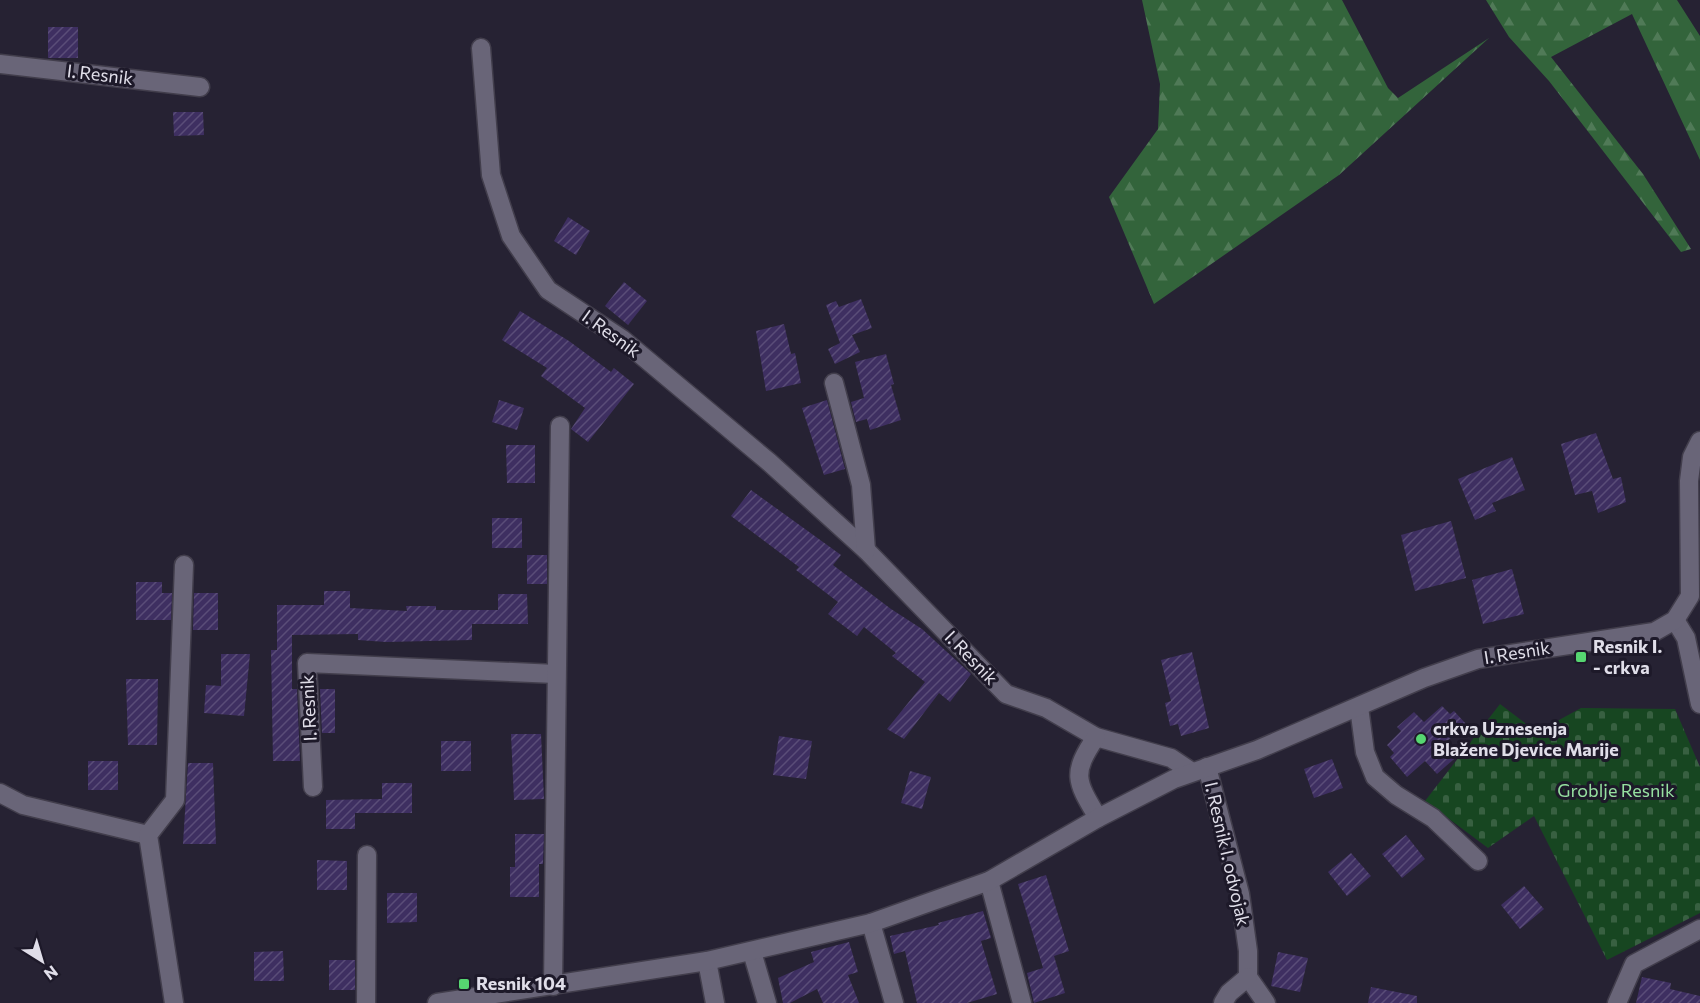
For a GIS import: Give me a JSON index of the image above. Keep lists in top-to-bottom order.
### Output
{
  "streets": {
    "street": ["I. Resnik", "I. Resnik I. odvojak"]
  },
  "crossings": [
    ["I. Resnik", "I. Resnik I. odvojak"]
  ],
  "parks": ["Groblje Resnik"],
  "places": {
    "transit": ["Resnik I. - crkva", "Resnik 104"],
    "other": ["crkva Uznesenja Blažene Djevice Marije"]
  },
  "north": "bottom right"
}
